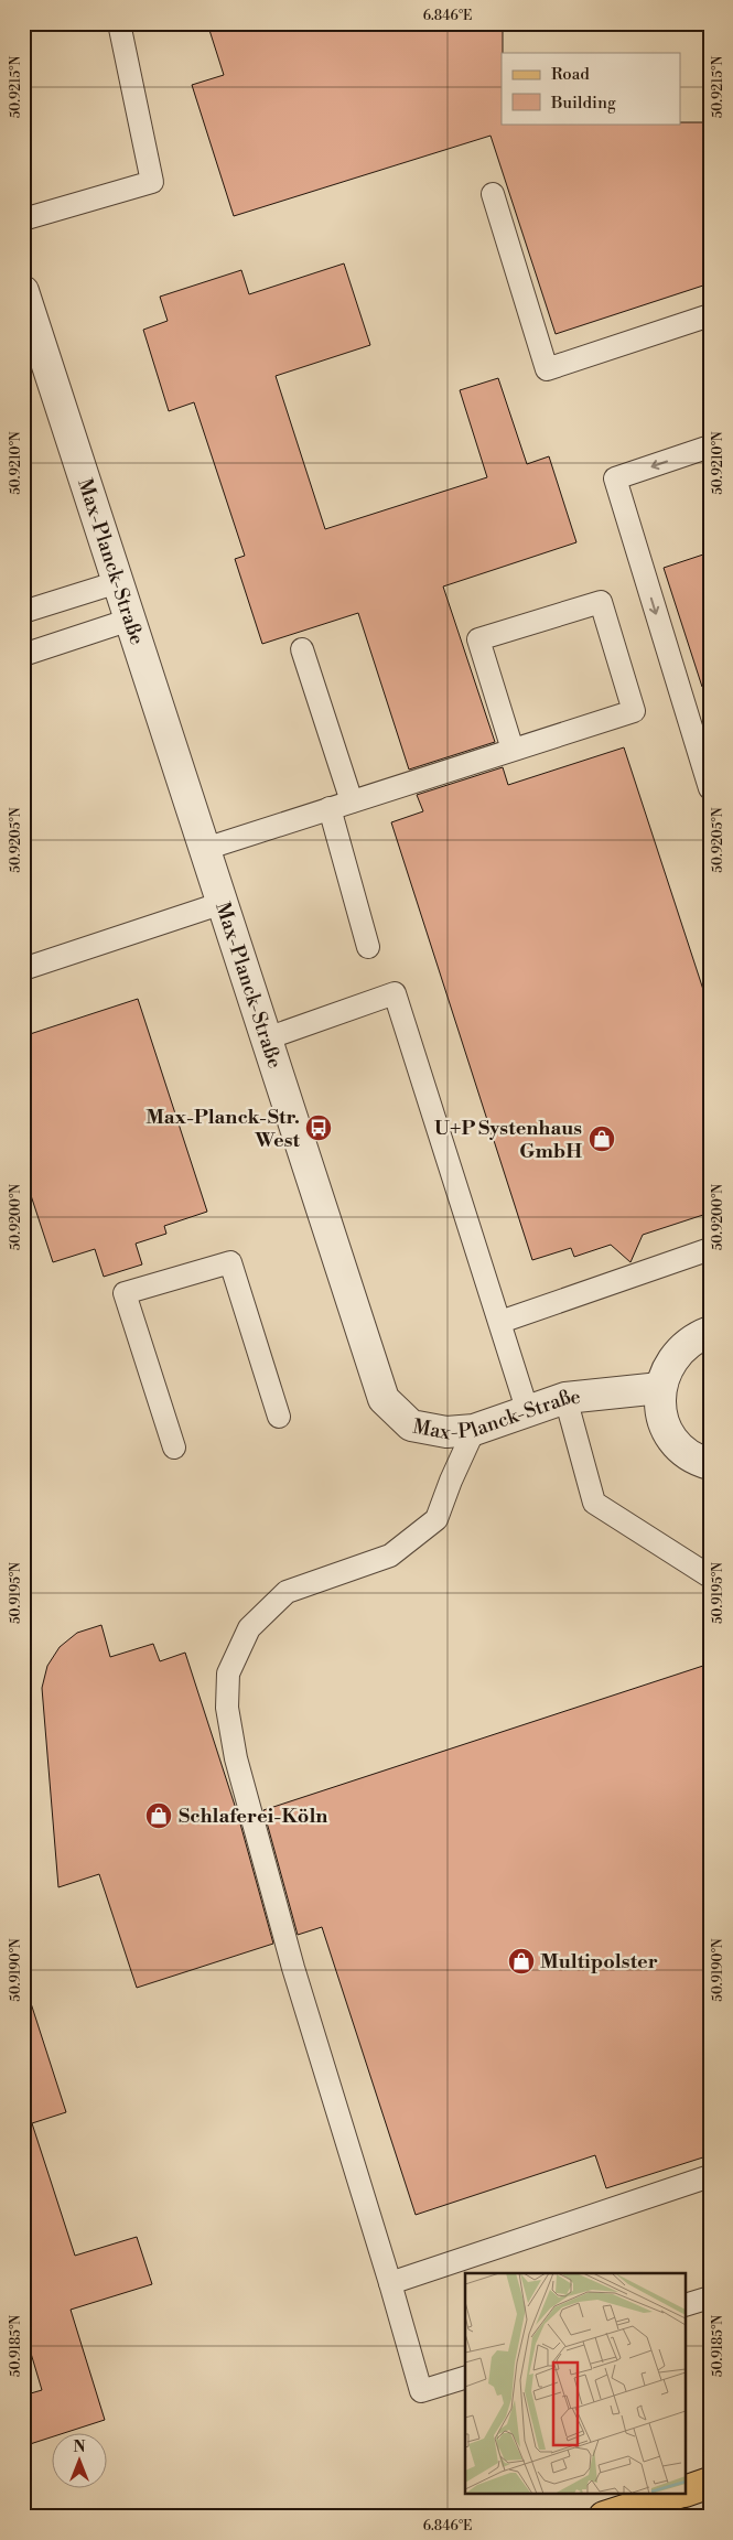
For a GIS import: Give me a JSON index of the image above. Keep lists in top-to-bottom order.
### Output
{
  "streets": {
    "street": ["Max-Planck-Straße"]
  },
  "places": {
    "bus stop": ["Max-Planck-Str. West"],
    "shop": ["U+P Systenhaus GmbH", "Schlaferei-Köln", "Multipolster"]
  },
  "legend": ["Road", "Building"],
  "north": "top",
  "coordinates": [
    "6.846°E",
    "50.9215°N",
    "50.9210°N",
    "50.9205°N",
    "50.9200°N",
    "50.9195°N",
    "50.9190°N",
    "50.9185°N"
  ]
}
